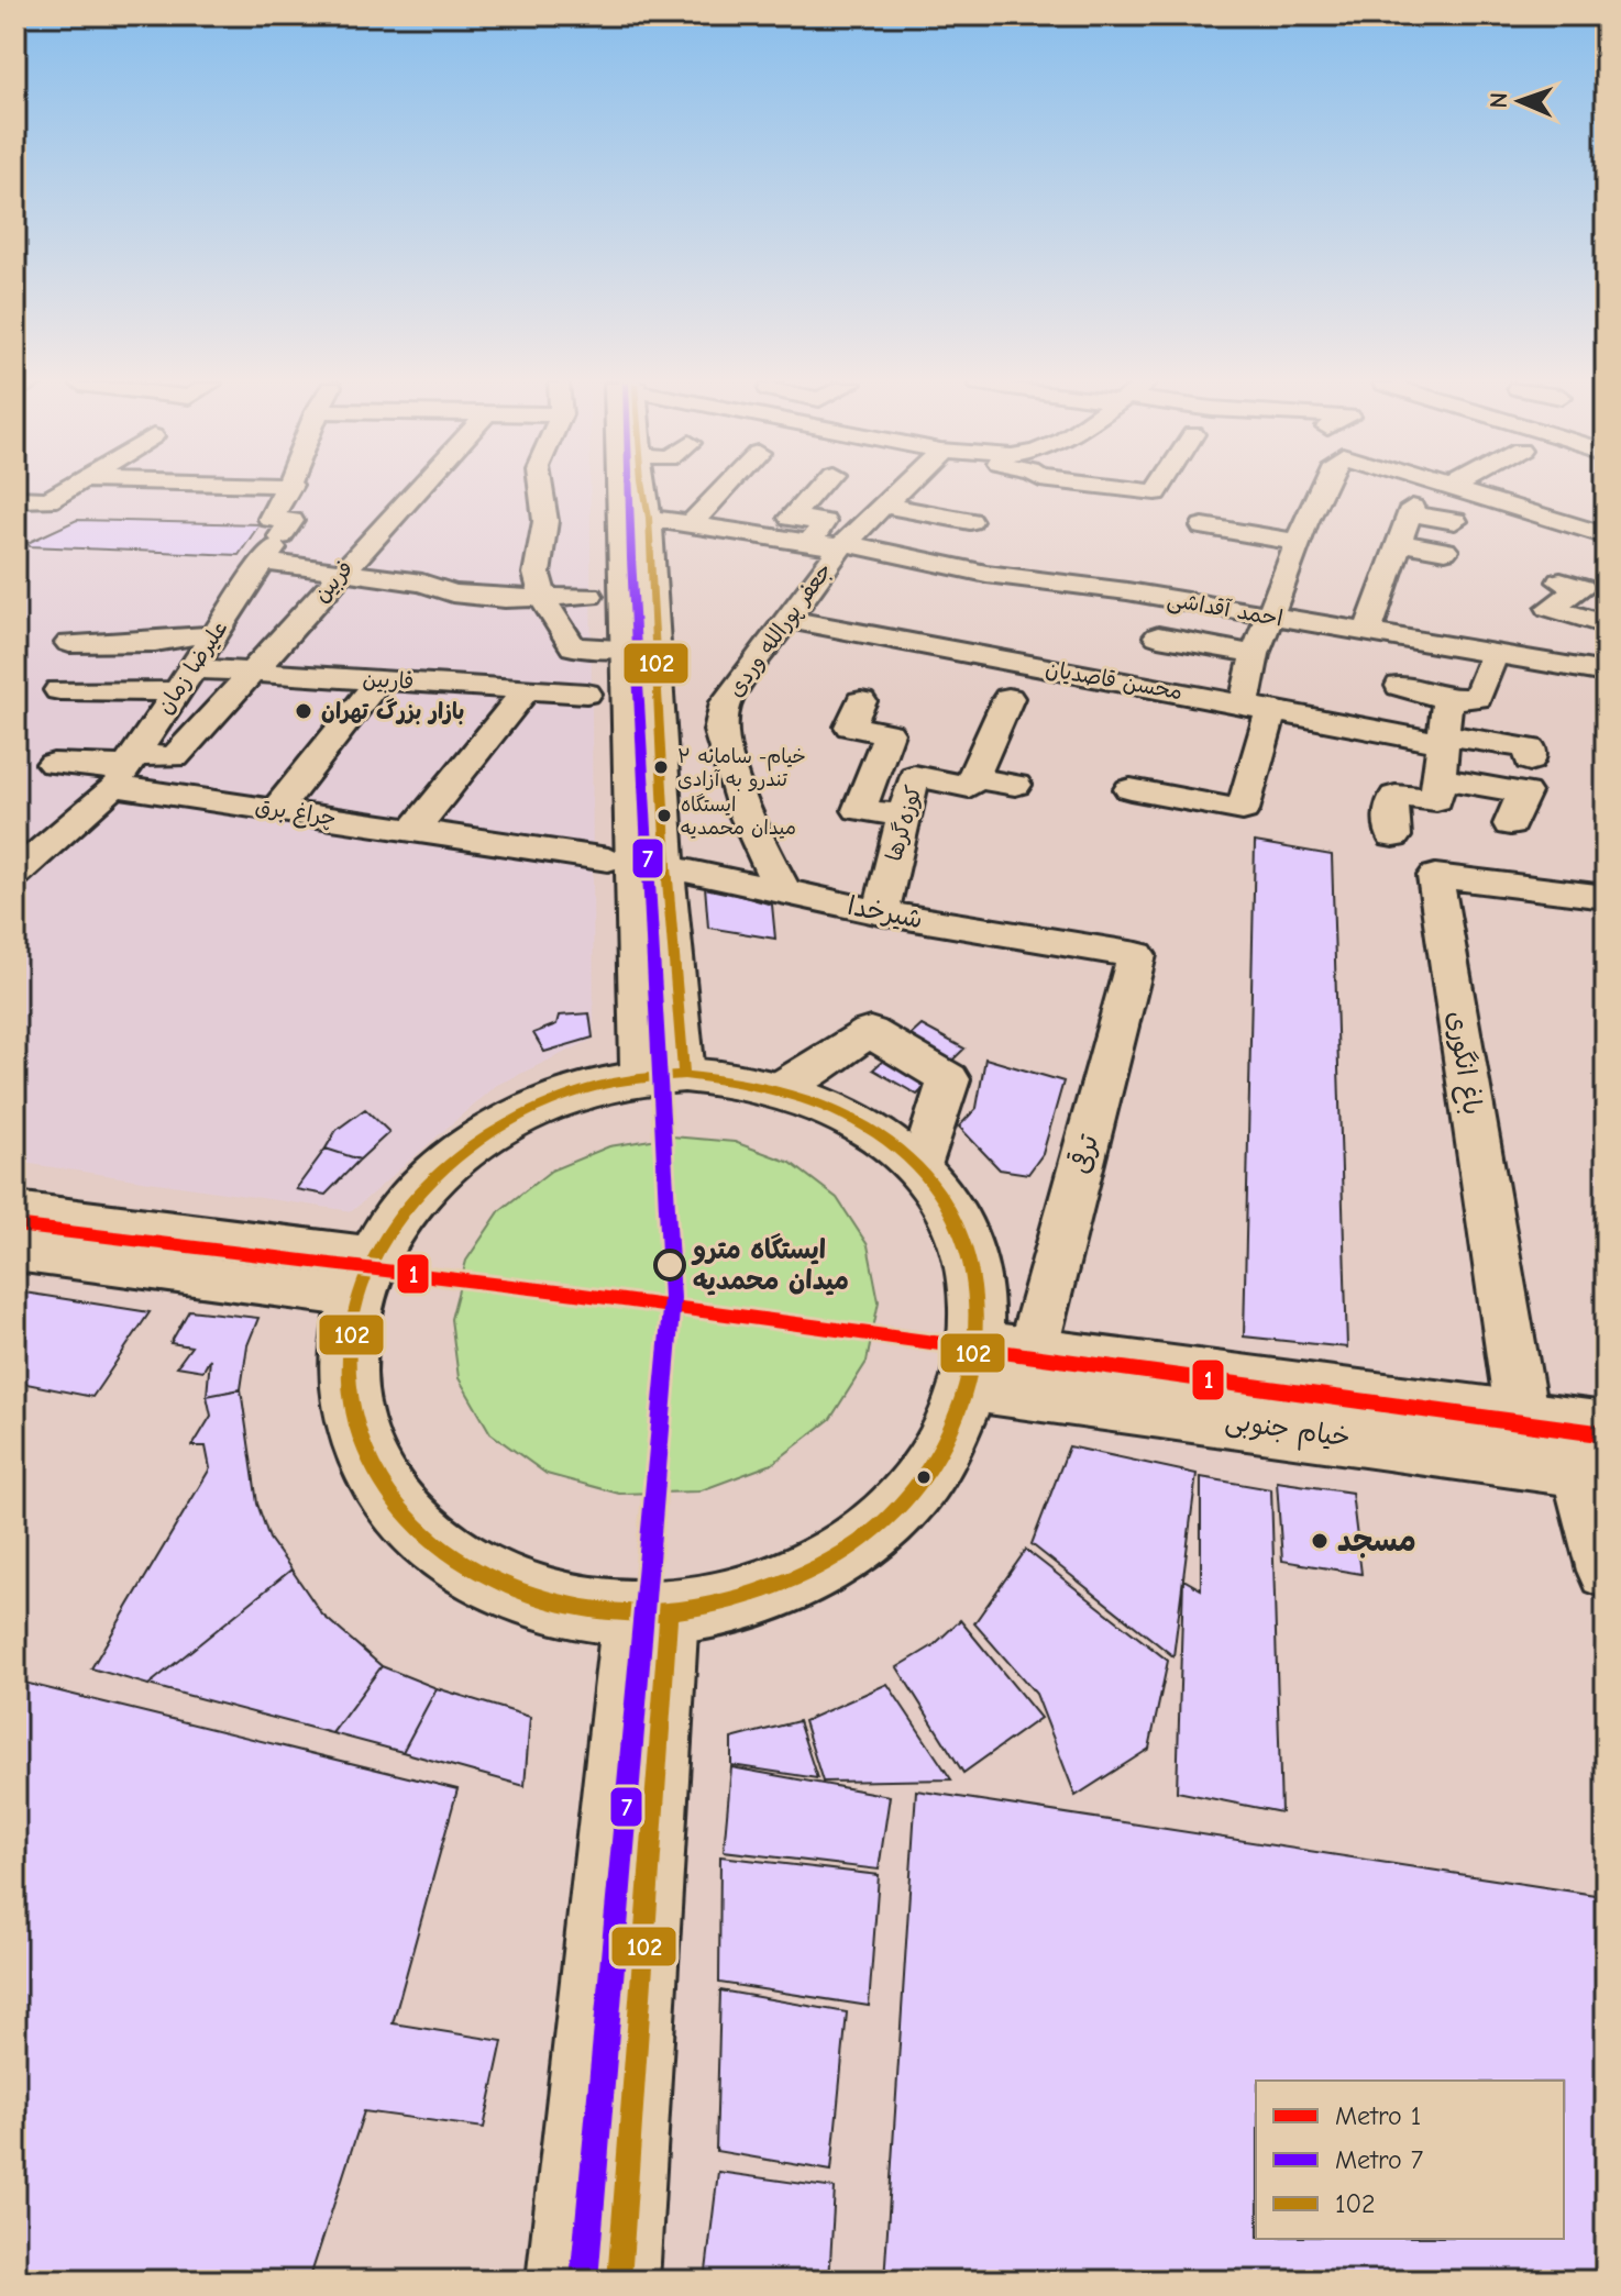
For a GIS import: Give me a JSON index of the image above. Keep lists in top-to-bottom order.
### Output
{
  "streets": {
    "main road": ["خیام جنوبی"],
    "street": [
      "فربین",
      "احمد آقداشی",
      "جعفر پورالله وردی",
      "علیرضا زمان",
      "فاربین",
      "محسن قاصدیان",
      "چراغ برق",
      "کوزه‌گرها",
      "شیرخدا",
      "باغ انگوری",
      "ترقی"
    ]
  },
  "crossings": [
    ["فربین", "علیرضا زمان"],
    ["فربین", "فاربین"],
    ["فربین", "چراغ برق"],
    ["احمد آقداشی", "جعفر پورالله وردی"],
    ["جعفر پورالله وردی", "محسن قاصدیان"],
    ["جعفر پورالله وردی", "شیرخدا"],
    ["علیرضا زمان", "فاربین"],
    ["علیرضا زمان", "چراغ برق"],
    ["چراغ برق", "شیرخدا"],
    ["کوزه‌گرها", "شیرخدا"],
    ["شیرخدا", "ترقی"]
  ],
  "places": [
    "بازار بزرگ تهران",
    "خیام- سامانه ۲ تندرو به آزادی",
    "ایستگاه میدان محمدیه",
    "ایستگاه مترو میدان محمدیه",
    "مسجد"
  ],
  "lines": ["metro line 7", "transit line 102", "metro line 1"],
  "legend": ["Metro 1", "Metro 7", "102"],
  "north": "left"
}
